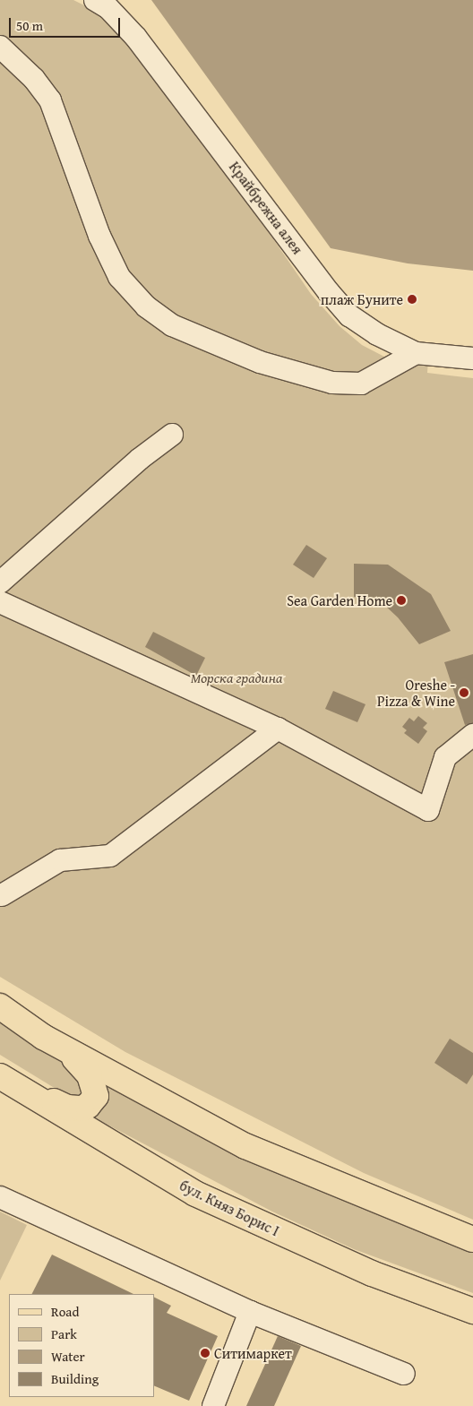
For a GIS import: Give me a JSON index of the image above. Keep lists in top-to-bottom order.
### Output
{
  "streets": {
    "main road": ["бул. Княз Борис I"],
    "lane": ["Крайбрежна алея"]
  },
  "parks": ["Морска градина"],
  "places": [
    "плаж Буните",
    "Sea Garden Home",
    "Oreshe - Pizza & Wine",
    "Ситимаркет"
  ],
  "legend": [
    "Road",
    "Park",
    "Water",
    "Building"
  ],
  "scale_bar": "50 m"
}
